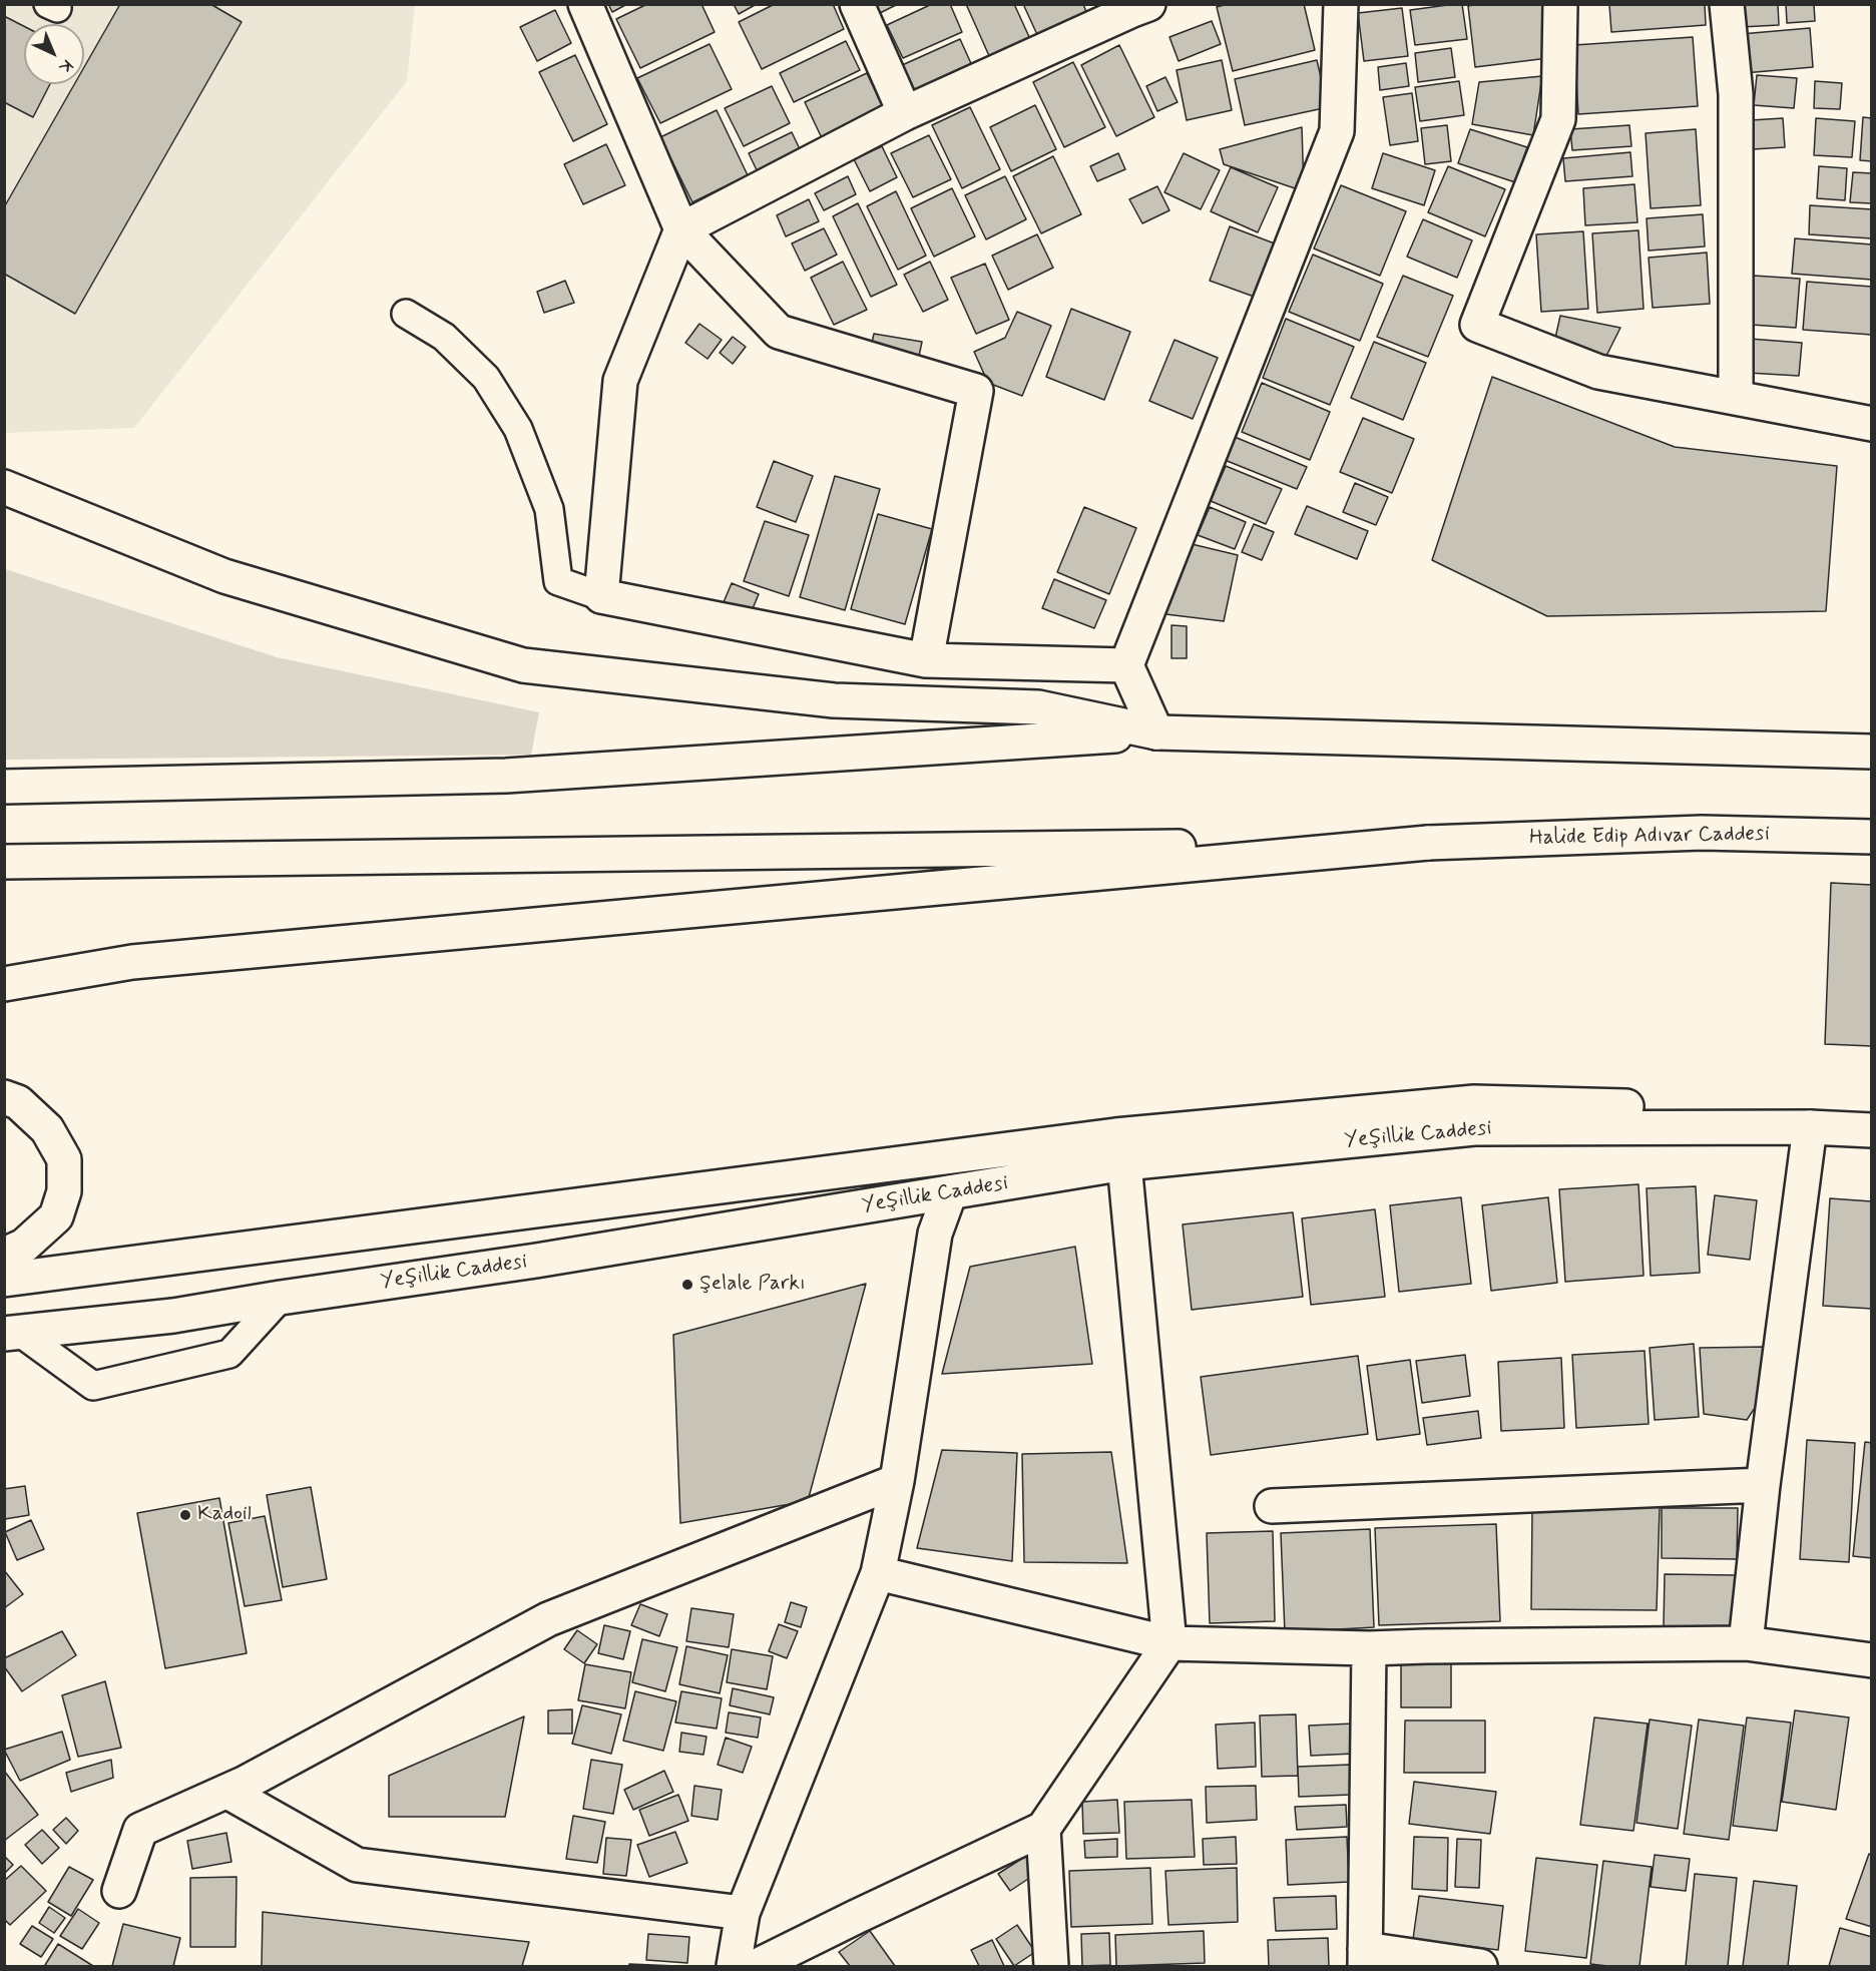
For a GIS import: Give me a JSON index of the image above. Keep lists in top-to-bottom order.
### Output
{
  "streets": {
    "main road": ["Halide Edip Adıvar Caddesi", "Yeşillik Caddesi"]
  },
  "places": ["Şelale Parkı", "Kadoil"],
  "north": "bottom right"
}
